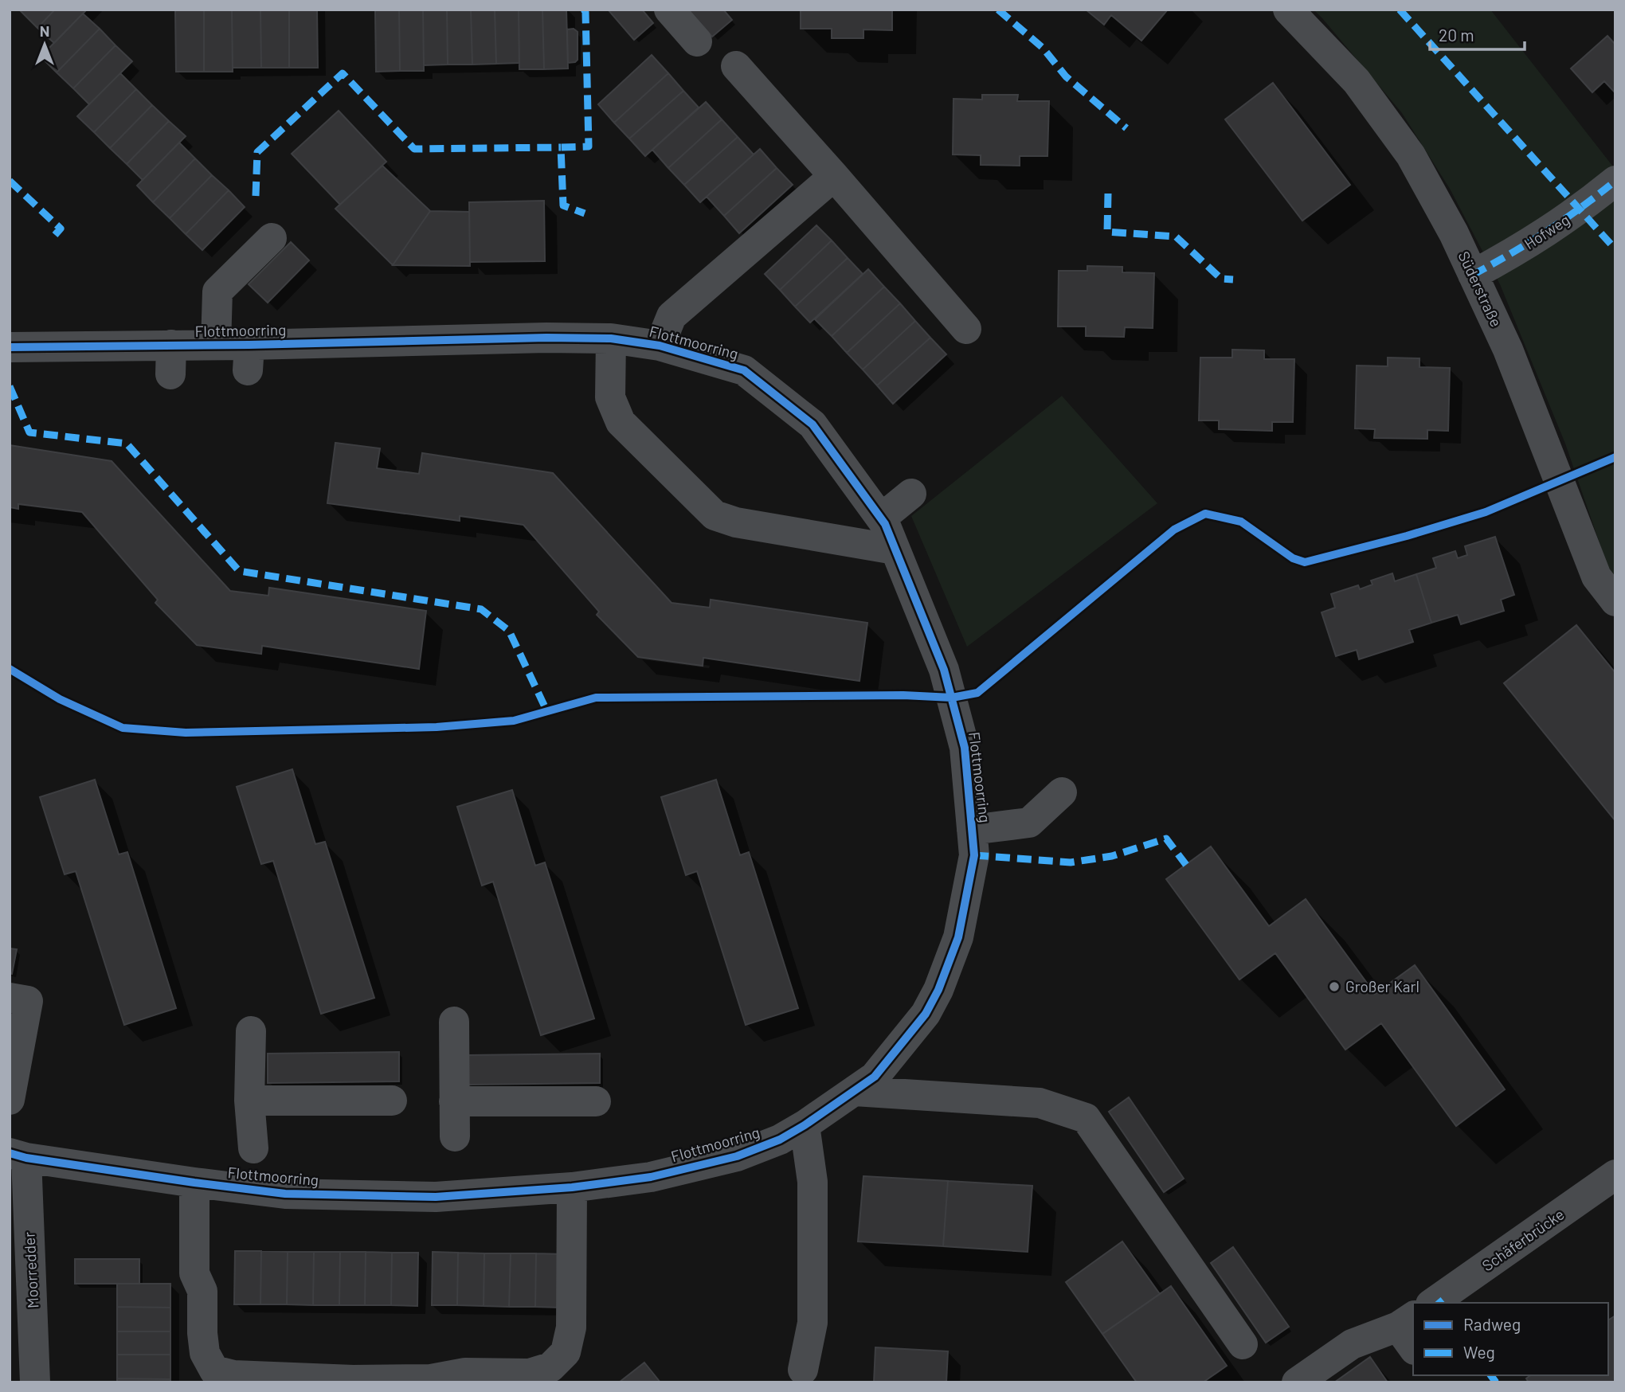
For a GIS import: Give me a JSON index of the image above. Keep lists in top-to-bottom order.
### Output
{
  "streets": {
    "street": [
      "Hofweg",
      "Süderstraße",
      "Flottmoorring",
      "Schäferbrücke",
      "Moorredder"
    ]
  },
  "crossings": [
    ["Hofweg", "Süderstraße"],
    ["Flottmoorring", "Moorredder"]
  ],
  "places": ["Großer Karl"],
  "legend": ["Radweg", "Weg"],
  "scale_bar": "20 m",
  "north": "top"
}
